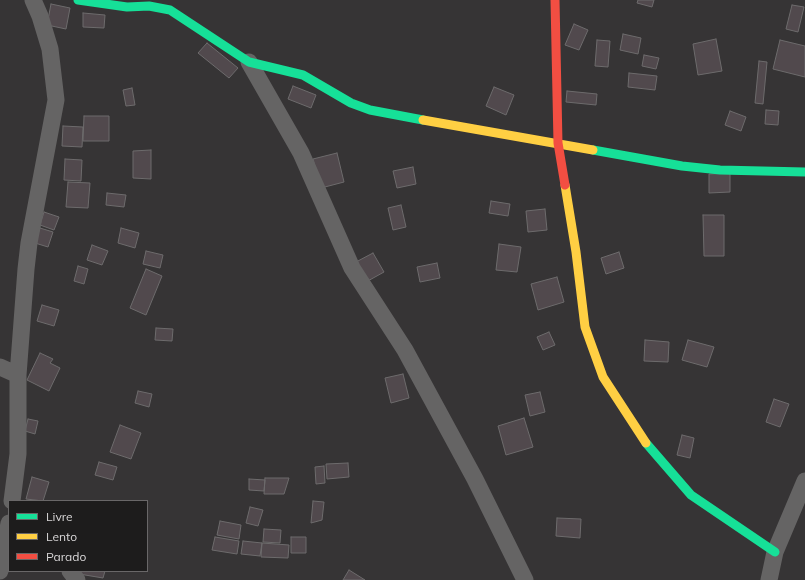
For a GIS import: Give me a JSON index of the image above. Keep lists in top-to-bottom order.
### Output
{
  "legend": ["Livre", "Lento", "Parado"]
}
